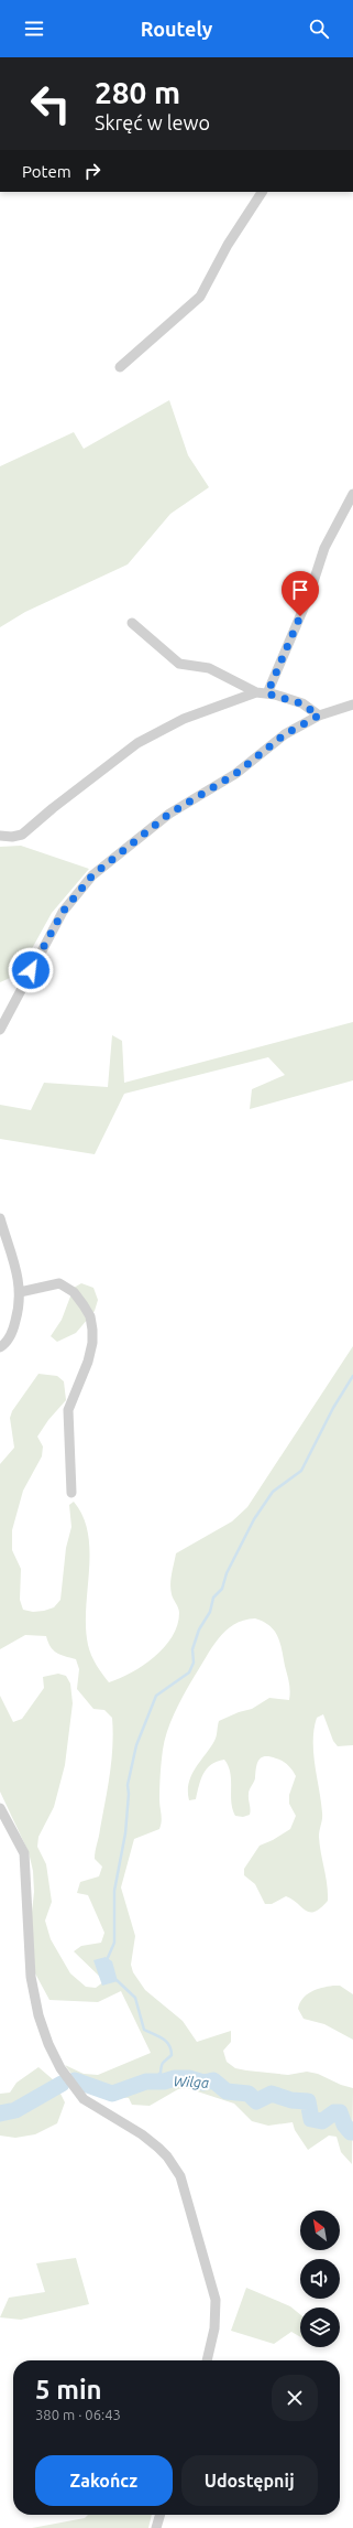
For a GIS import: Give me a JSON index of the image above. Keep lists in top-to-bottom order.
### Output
{
  "water": ["Wilga"],
  "north": "top left",
  "page": {
    "header": "Routely",
    "turn": ["280 m", "Skręć w lewo"],
    "then": "Potem",
    "heading": ["5 min", "380 m · 06:43"],
    "buttons": ["Zakończ", "Udostępnij"]
  }
}
